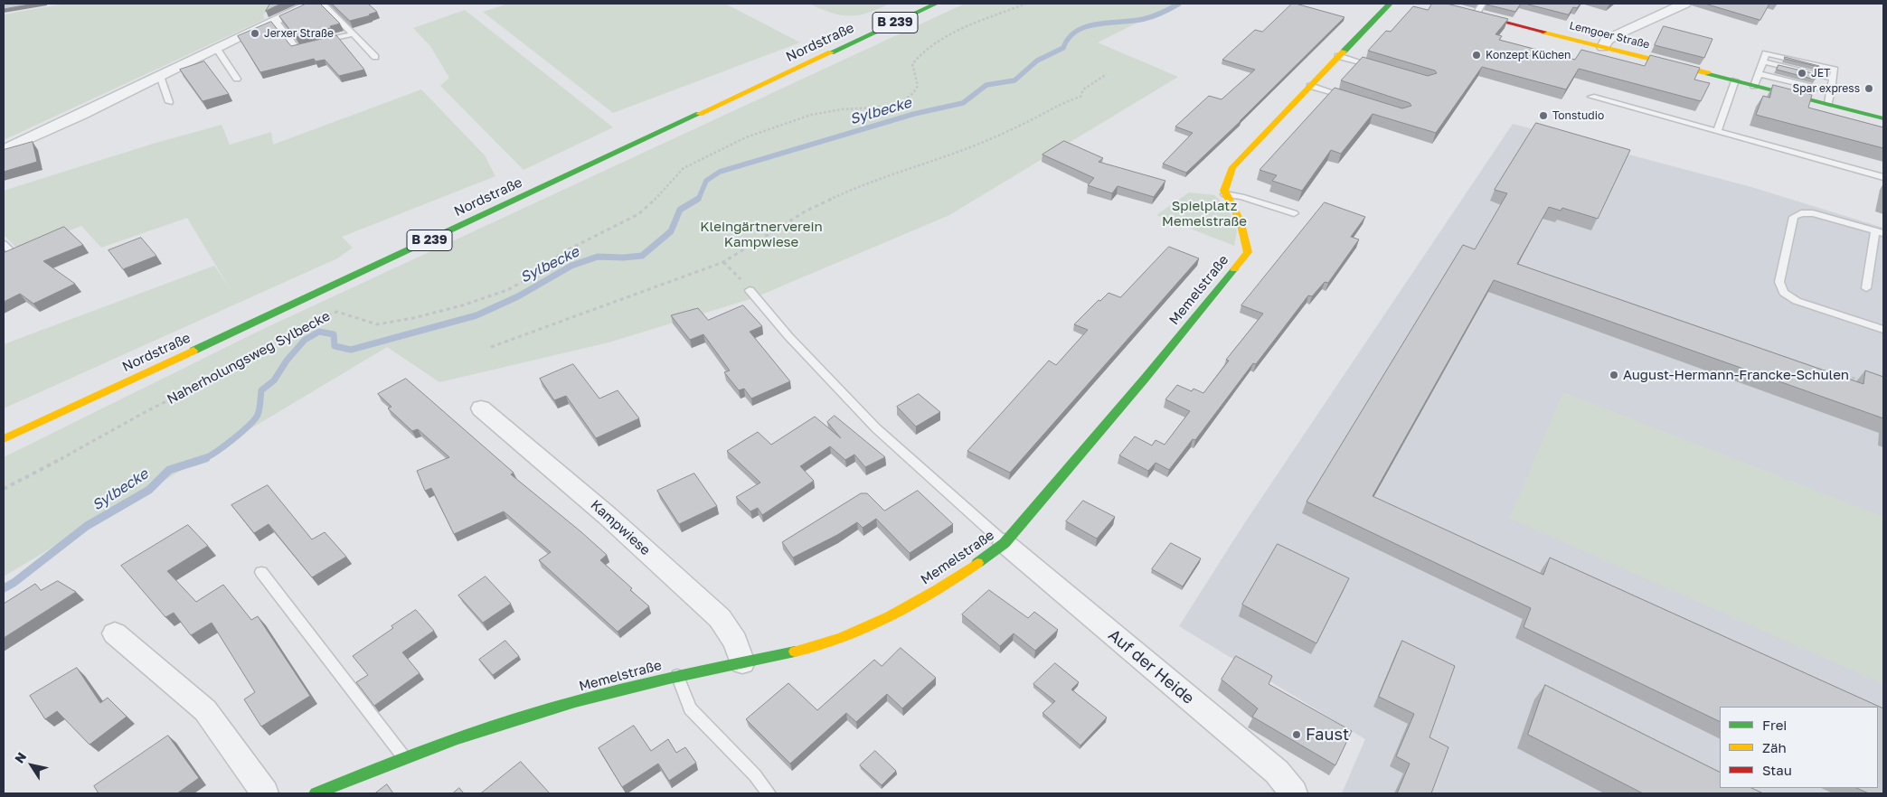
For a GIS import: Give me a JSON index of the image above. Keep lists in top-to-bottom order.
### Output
{
  "streets": {
    "main road": [
      "B 239",
      "Lemgoer Straße",
      "Nordstraße",
      "Memelstraße"
    ],
    "street": ["Kampwiese", "Auf der Heide"],
    "path": ["Naherholungsweg Sylbecke"]
  },
  "crossings": [
    ["Memelstraße", "Kampwiese"],
    ["Memelstraße", "Auf der Heide"]
  ],
  "water": ["Sylbecke"],
  "parks": ["Spielplatz Memelstraße", "Kleingärtnerverein Kampwiese"],
  "places": [
    "Jerxer Straße",
    "Konzept Küchen",
    "JET",
    "Spar express",
    "Tonstudio",
    "August-Hermann-Francke-Schulen",
    "Faust"
  ],
  "legend": ["Frei", "Zäh", "Stau"],
  "north": "top left"
}
